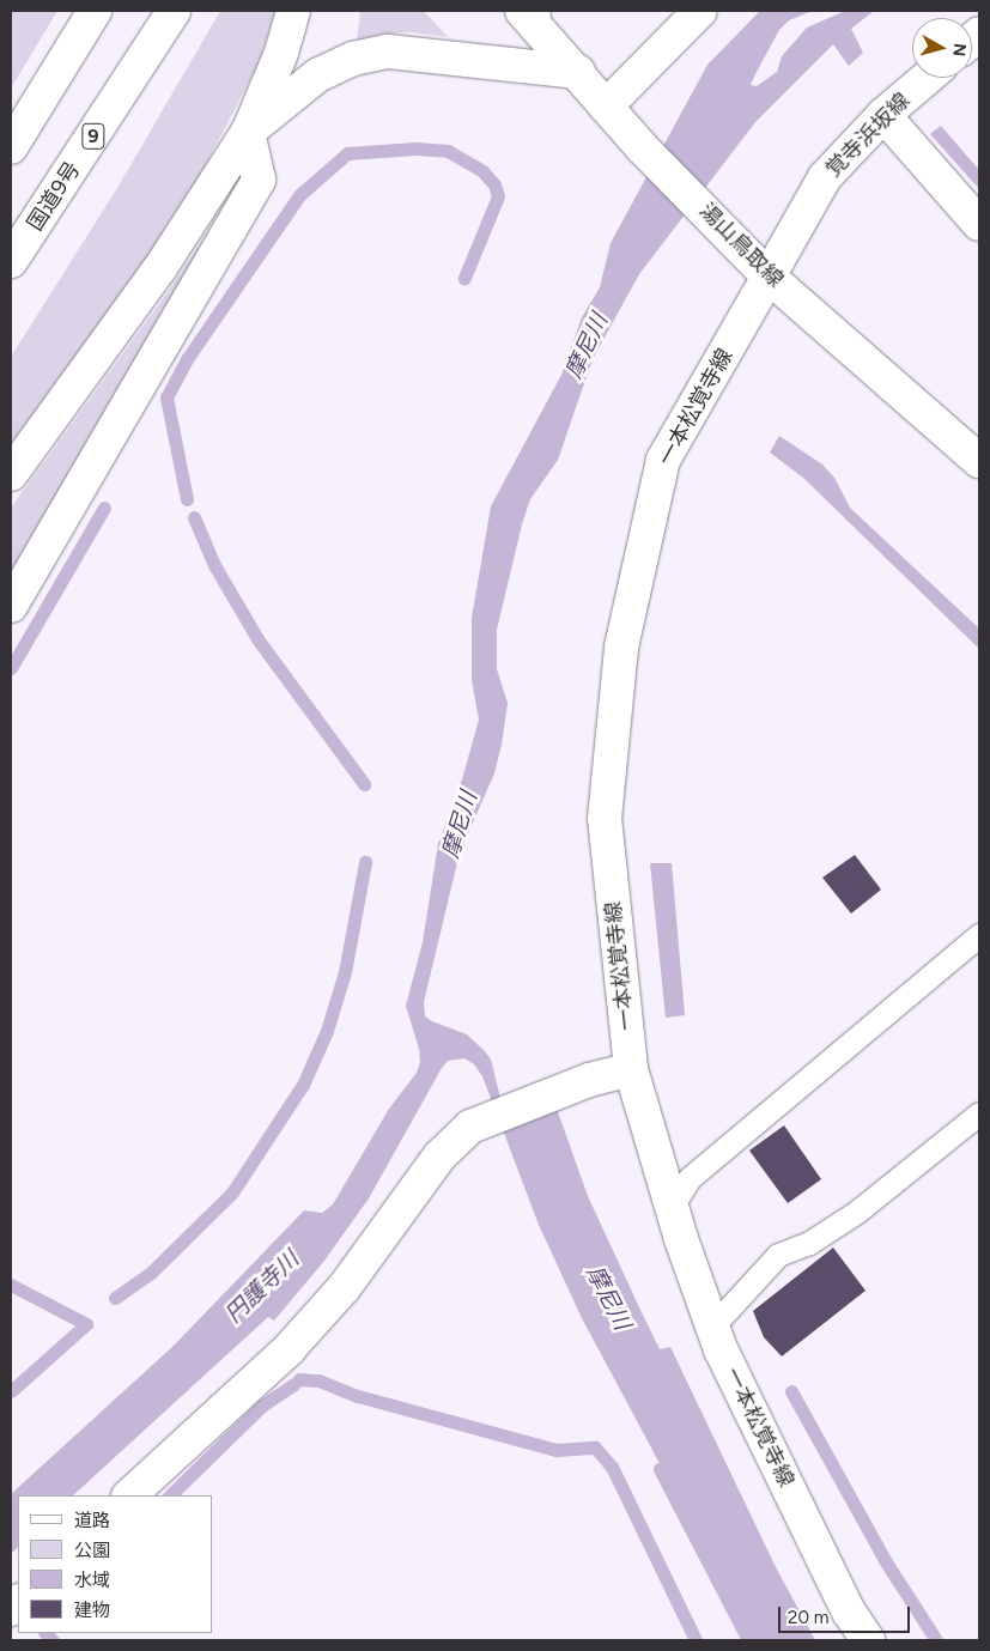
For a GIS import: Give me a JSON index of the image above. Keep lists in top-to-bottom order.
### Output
{
  "streets": {
    "main road": [
      "覚寺浜坂線",
      "9",
      "国道9号",
      "湯山鳥取線",
      "一本松覚寺線"
    ]
  },
  "crossings": [
    ["覚寺浜坂線", "湯山鳥取線"],
    ["覚寺浜坂線", "一本松覚寺線"],
    ["湯山鳥取線", "一本松覚寺線"]
  ],
  "water": ["摩尼川", "円護寺川"],
  "legend": [
    "道路",
    "公園",
    "水域",
    "建物"
  ],
  "scale_bar": "20 m",
  "north": "right"
}
